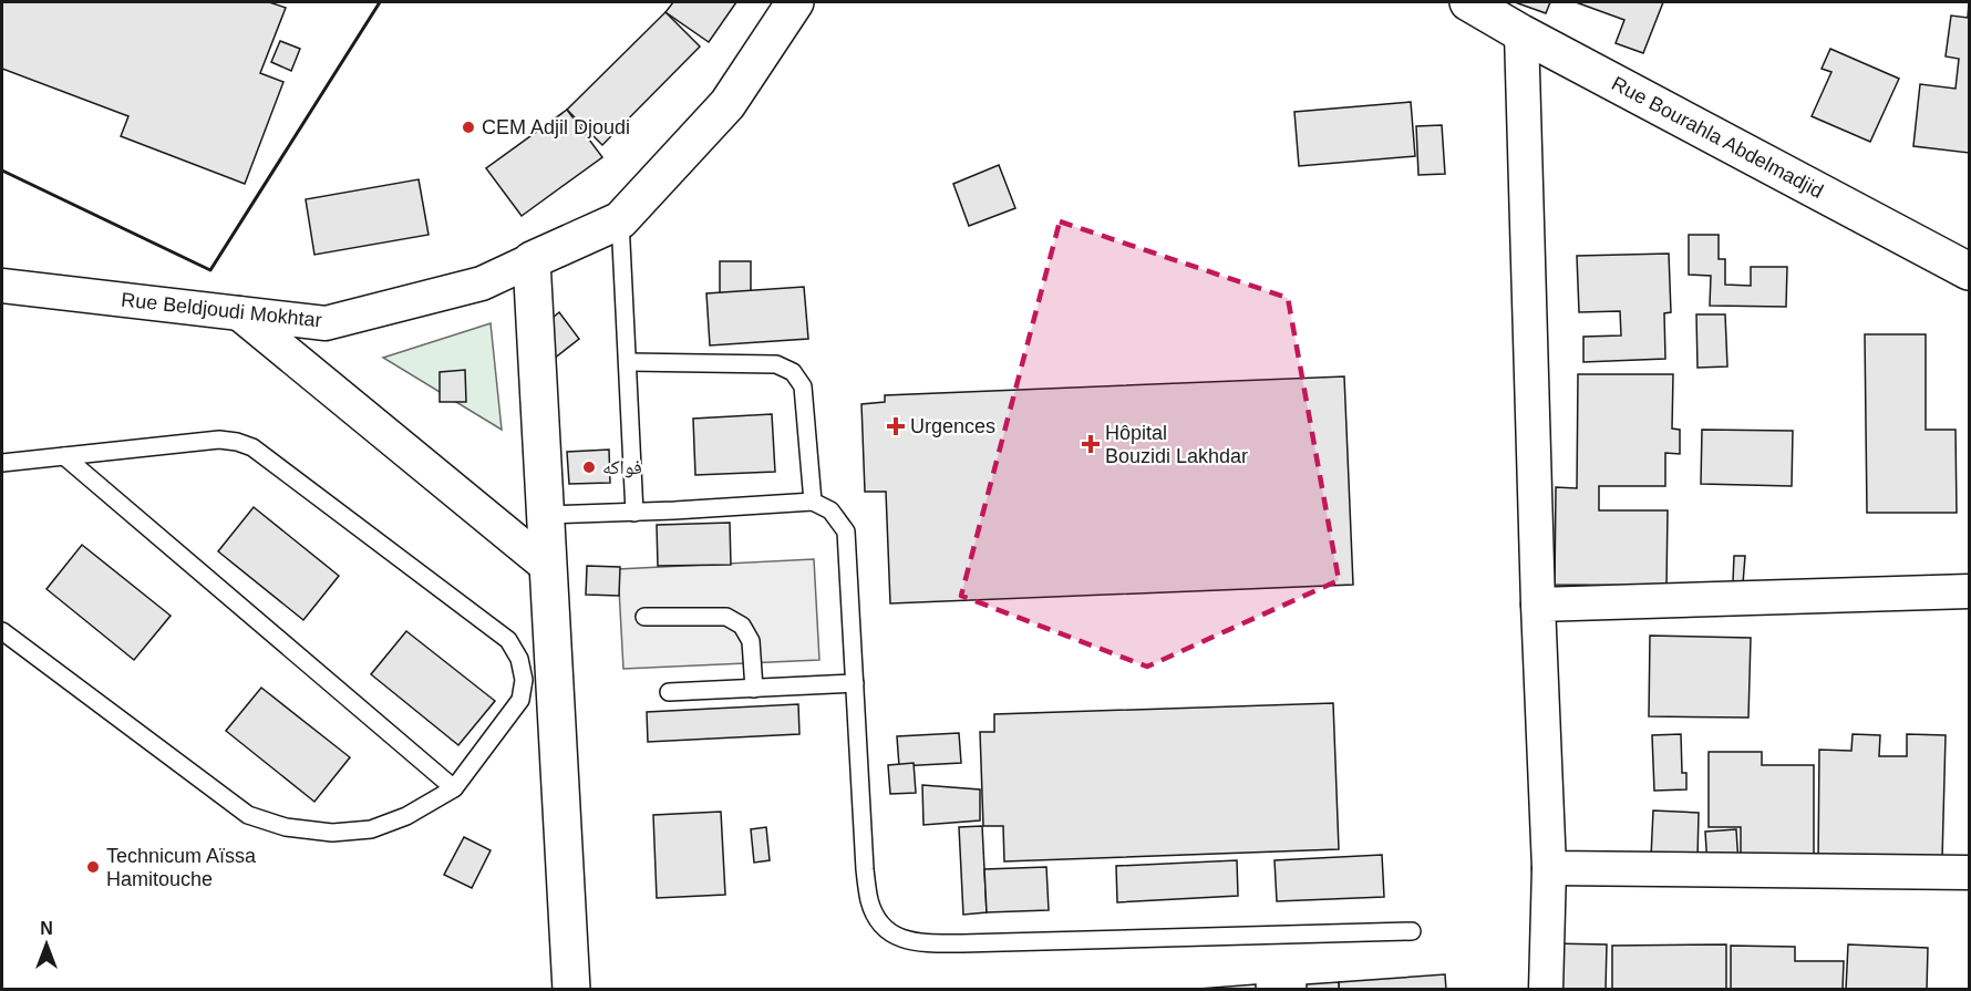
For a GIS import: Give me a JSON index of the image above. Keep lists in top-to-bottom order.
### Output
{
  "streets": {
    "street": ["Rue Bourahla Abdelmadjid", "Rue Beldjoudi Mokhtar"]
  },
  "places": {
    "other": ["CEM Adjil Djoudi", "فواكه", "Technicum Aïssa Hamitouche"],
    "health": ["Urgences", "Hôpital Bouzidi Lakhdar"]
  },
  "north": "top"
}
